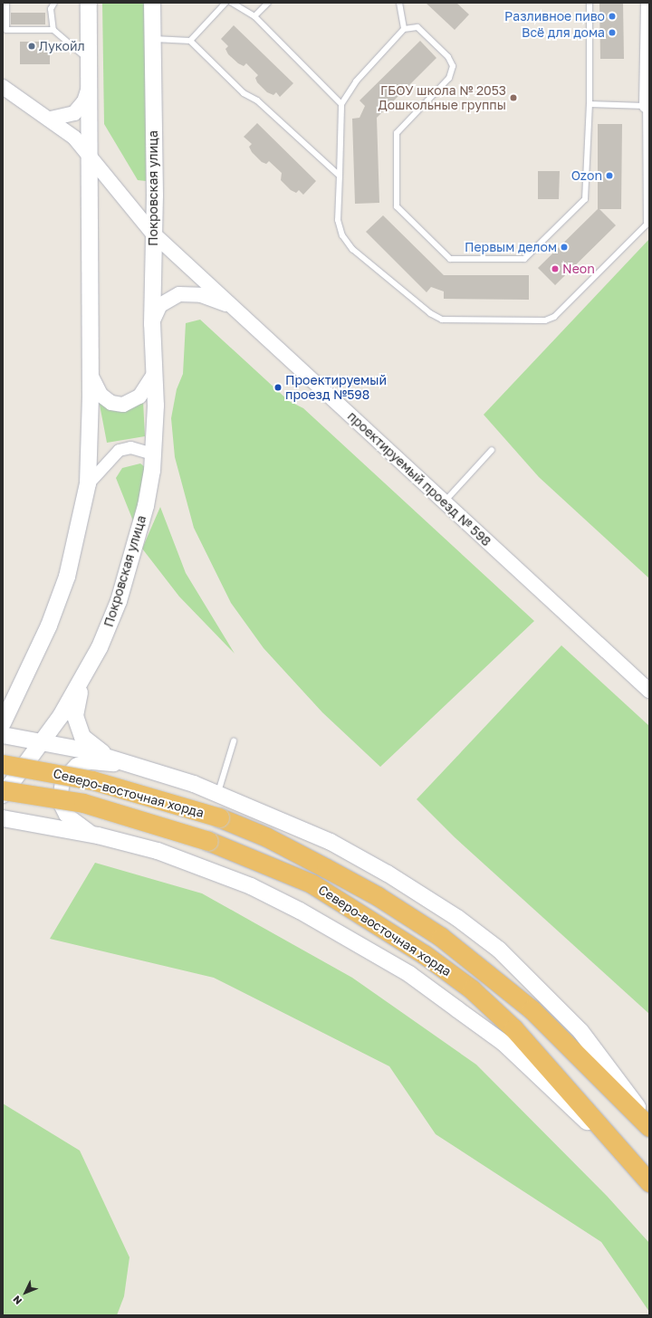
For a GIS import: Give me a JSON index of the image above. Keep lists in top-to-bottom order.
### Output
{
  "streets": {
    "highway": ["Северо-восточная хорда"],
    "main road": ["Покровская улица"],
    "street": ["проектируемый проезд № 598"]
  },
  "crossings": [
    ["Покровская улица", "проектируемый проезд № 598"]
  ],
  "places": [
    "Разливное пиво",
    "Всё для дома",
    "Лукойл",
    "ГБОУ школа № 2053 Дошкольные группы",
    "Ozon",
    "Первым делом",
    "Neon",
    "Проектируемый проезд №598"
  ],
  "north": "bottom left"
}
